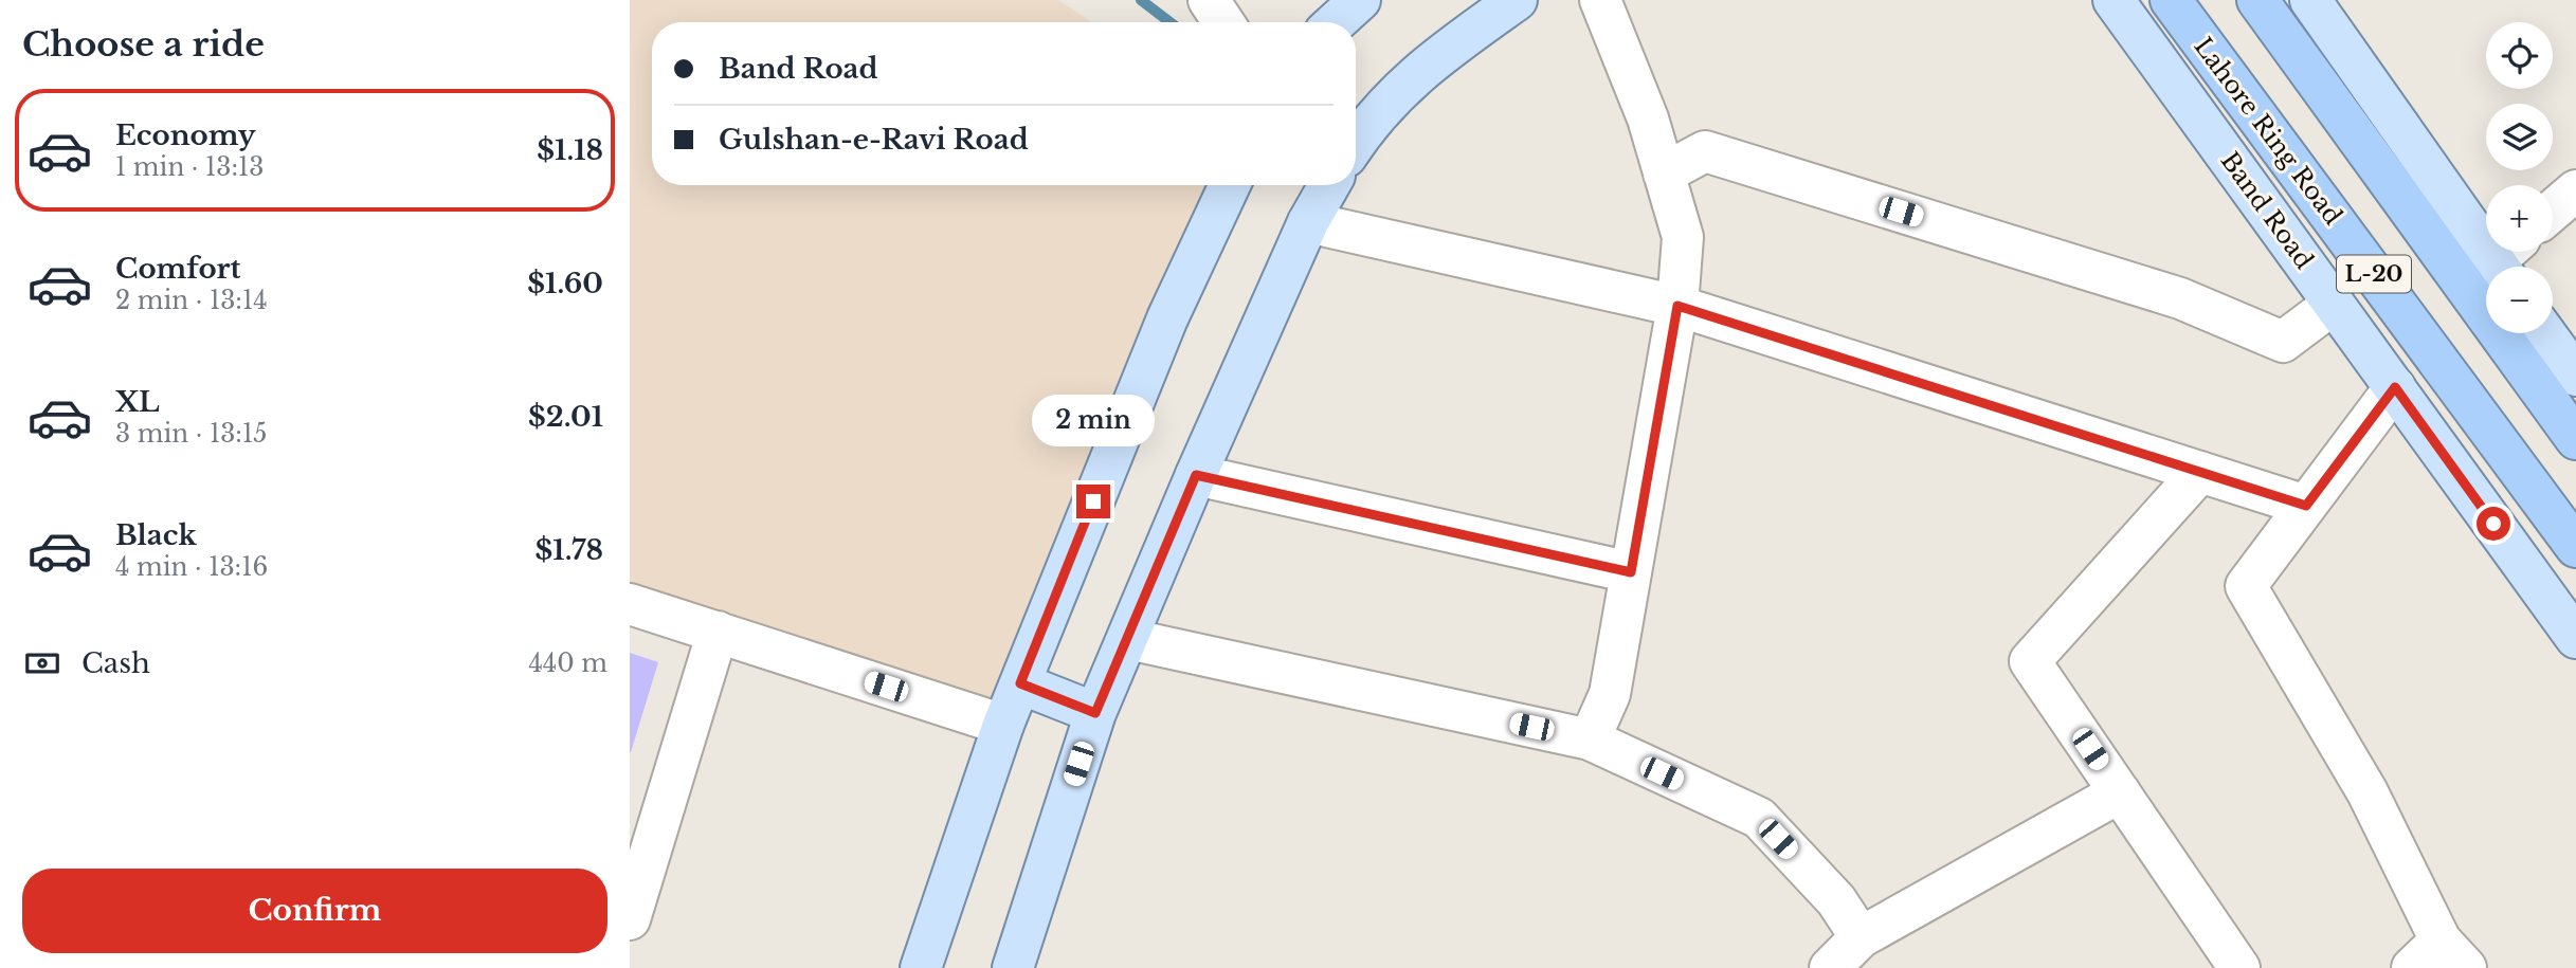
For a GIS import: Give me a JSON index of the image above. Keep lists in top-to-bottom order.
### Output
{
  "streets": {
    "highway": ["Lahore Ring Road", "L-20"],
    "main road": ["Band Road"]
  },
  "page": {
    "heading": "Choose a ride",
    "map_buttons": ["+", "−"],
    "banner": ["Band Road", "Gulshan-e-Ravi Road"],
    "list": [
      {
        "name": "Economy",
        "note": "1 min · 13:13",
        "value": "$1.18"
      },
      {
        "name": "Comfort",
        "note": "2 min · 13:14",
        "value": "$1.60"
      },
      {
        "name": "XL",
        "note": "3 min · 13:15",
        "value": "$2.01"
      },
      {
        "name": "Black",
        "note": "4 min · 13:16",
        "value": "$1.78"
      }
    ],
    "bubble": "2 min",
    "pay": ["Cash", "440 m"],
    "buttons": "Confirm"
  }
}
